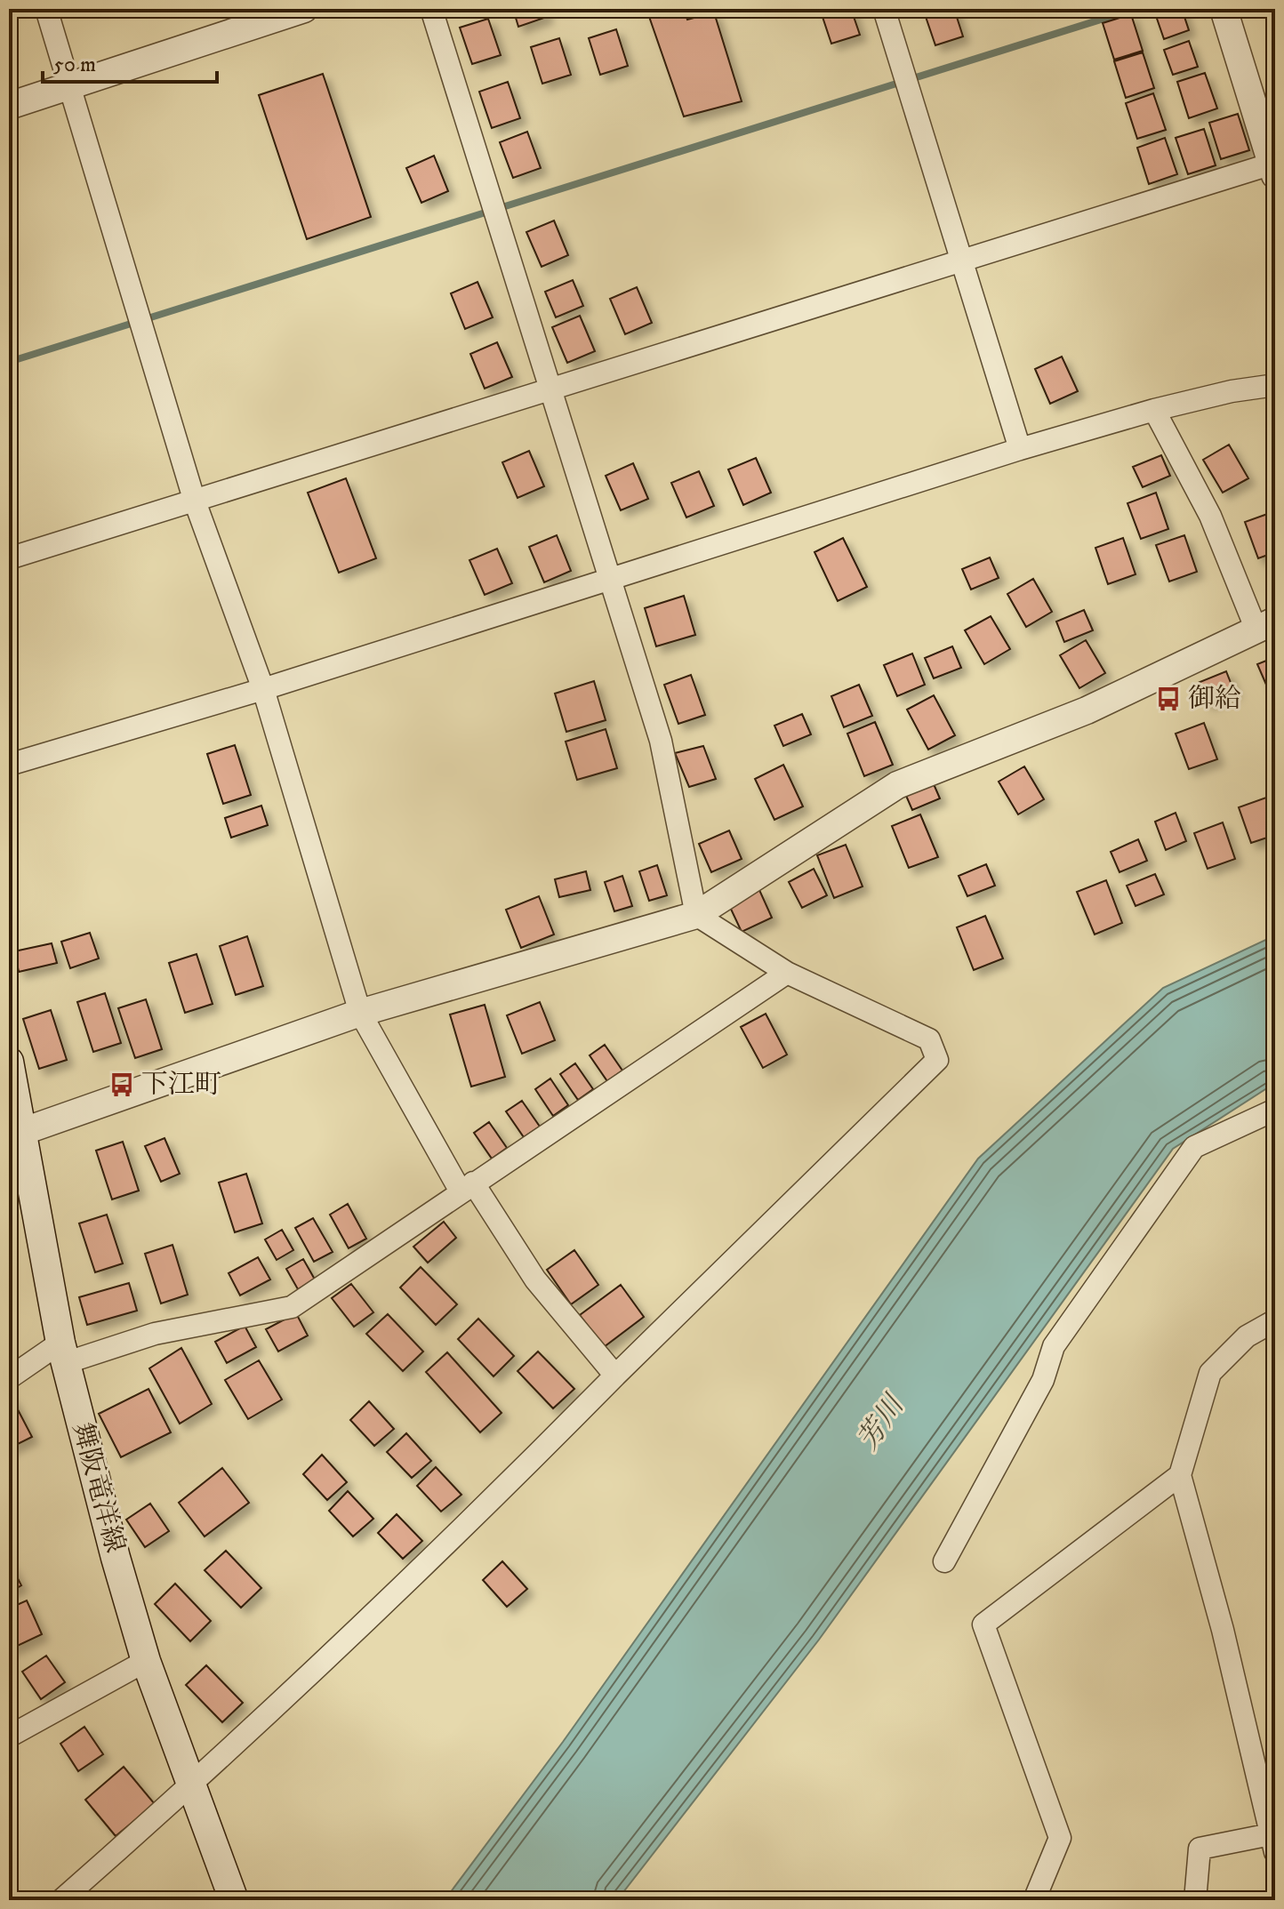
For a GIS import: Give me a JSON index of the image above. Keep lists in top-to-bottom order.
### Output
{
  "streets": {
    "main road": ["舞阪竜洋線"]
  },
  "water": ["芳川"],
  "places": {
    "bus stop": ["御給", "下江町"]
  },
  "scale_bar": "50 m"
}
